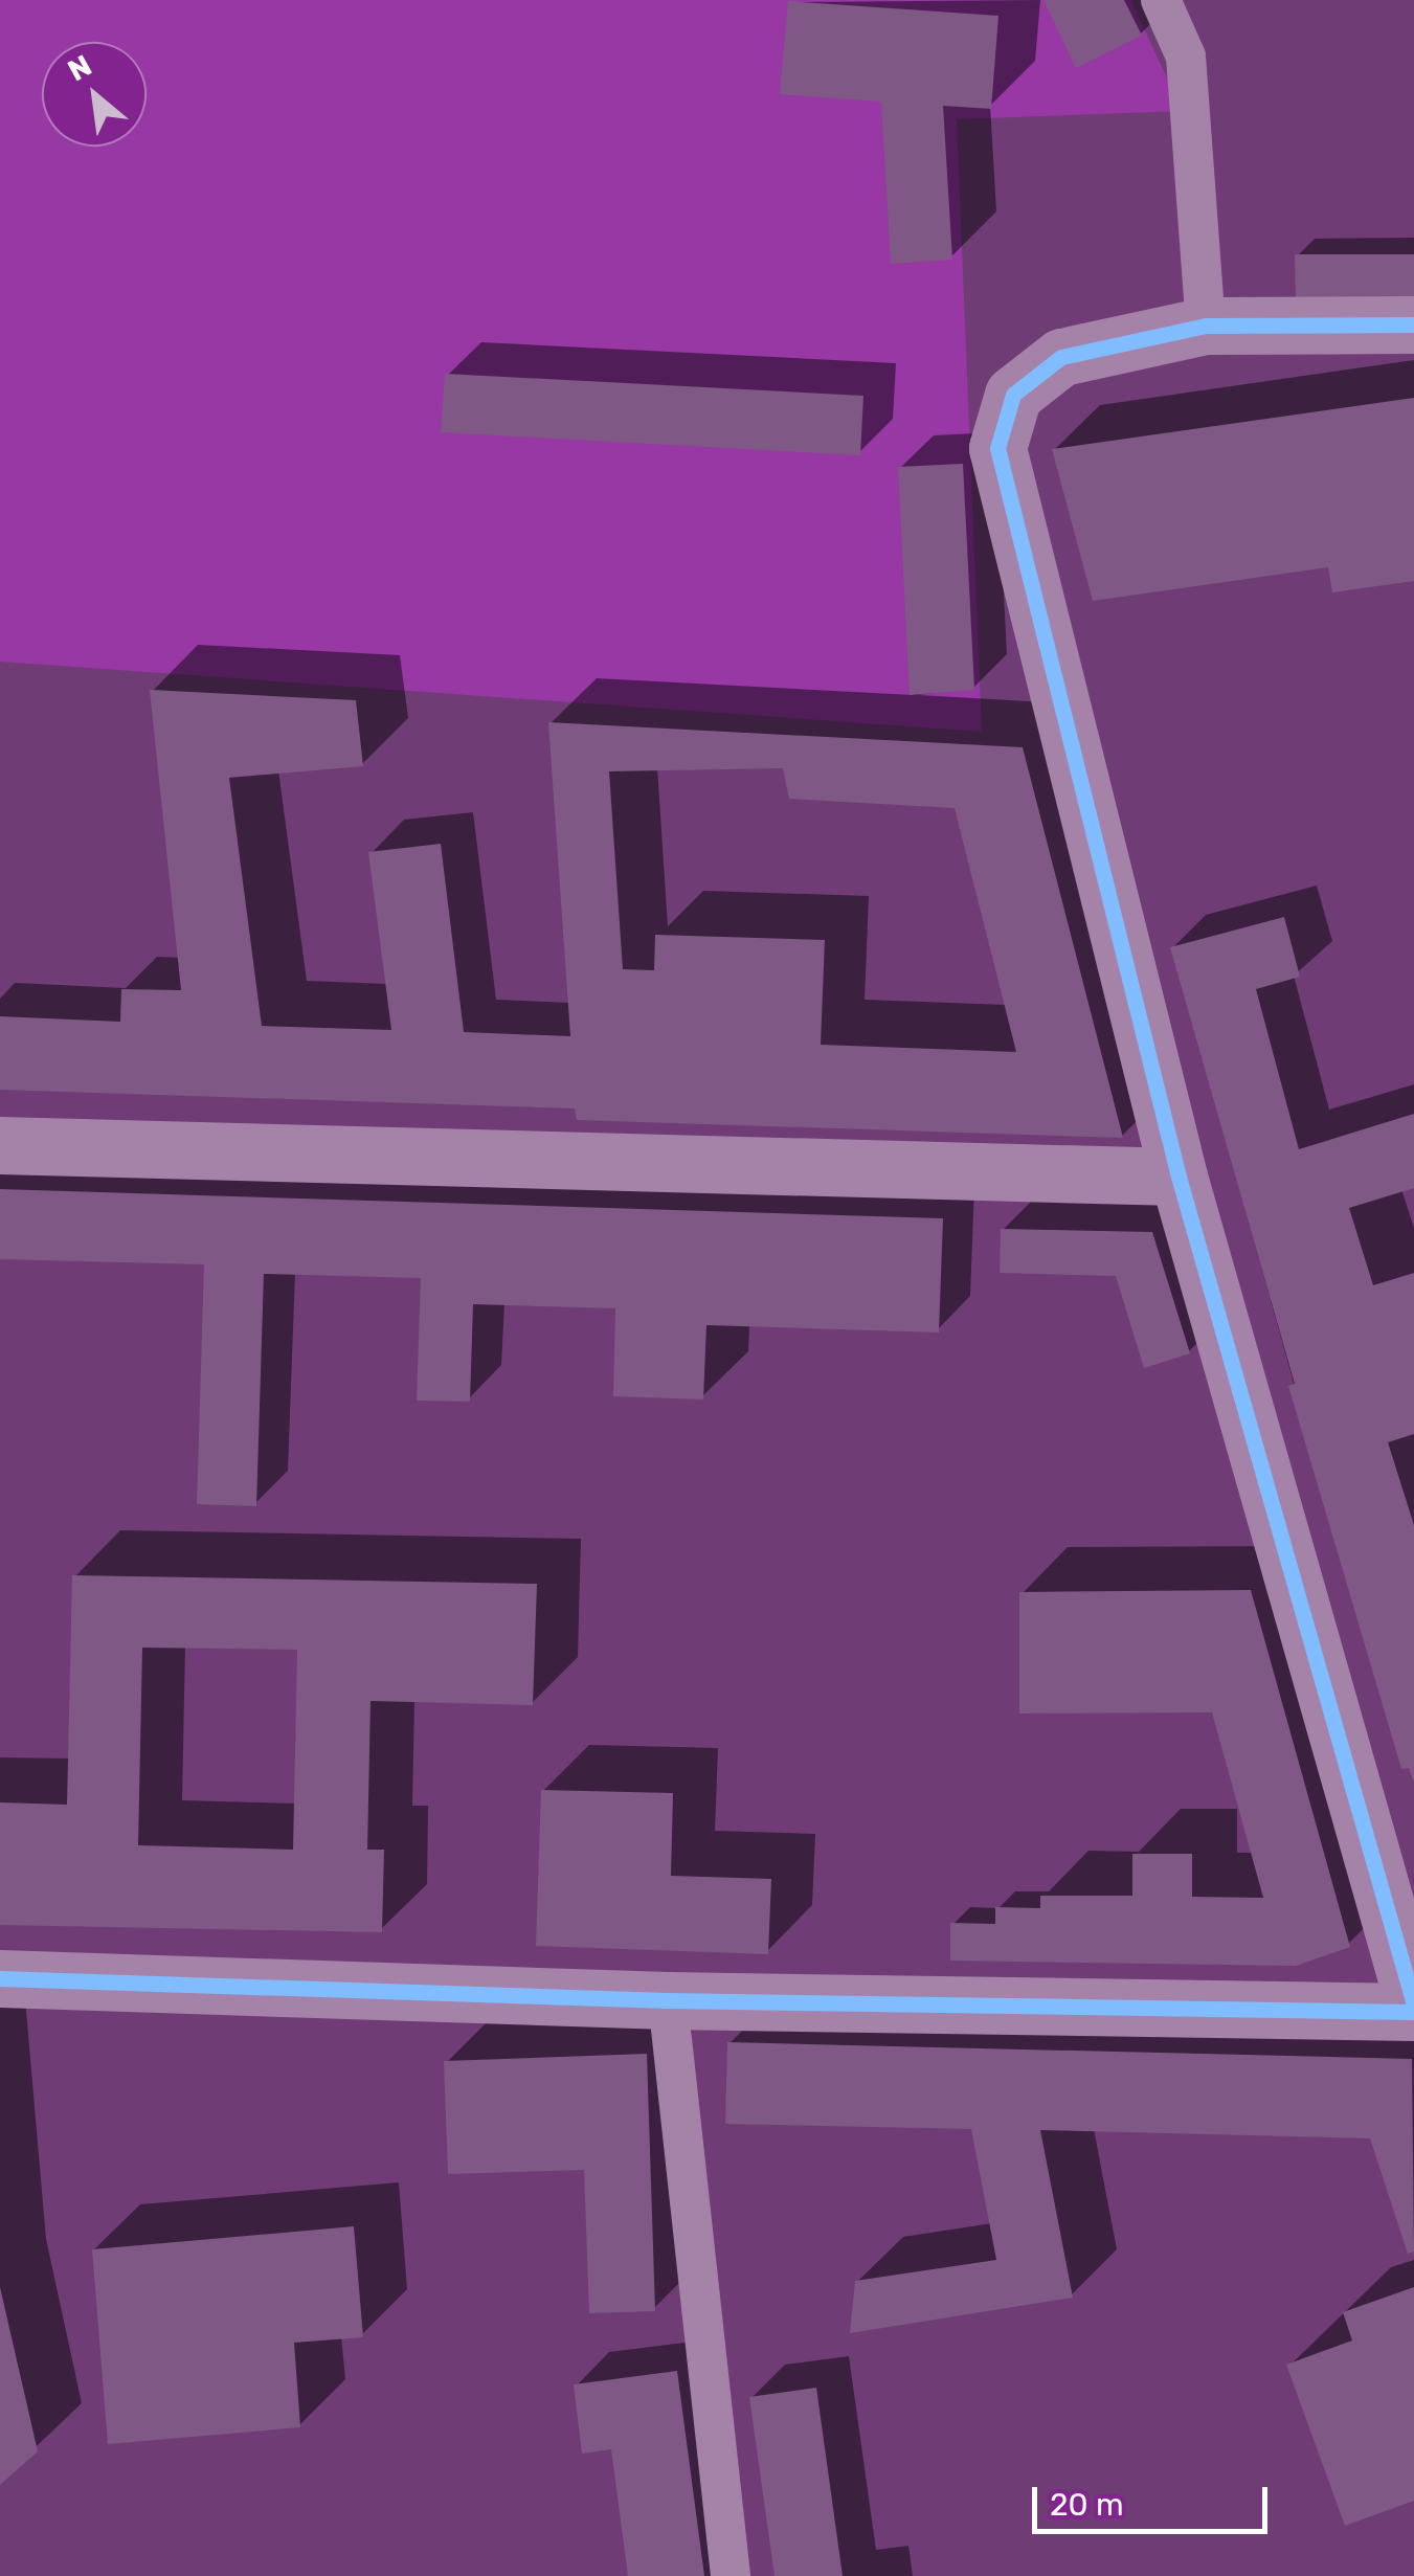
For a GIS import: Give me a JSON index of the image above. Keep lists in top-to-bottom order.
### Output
{
  "scale_bar": "20 m",
  "north": "top left"
}
